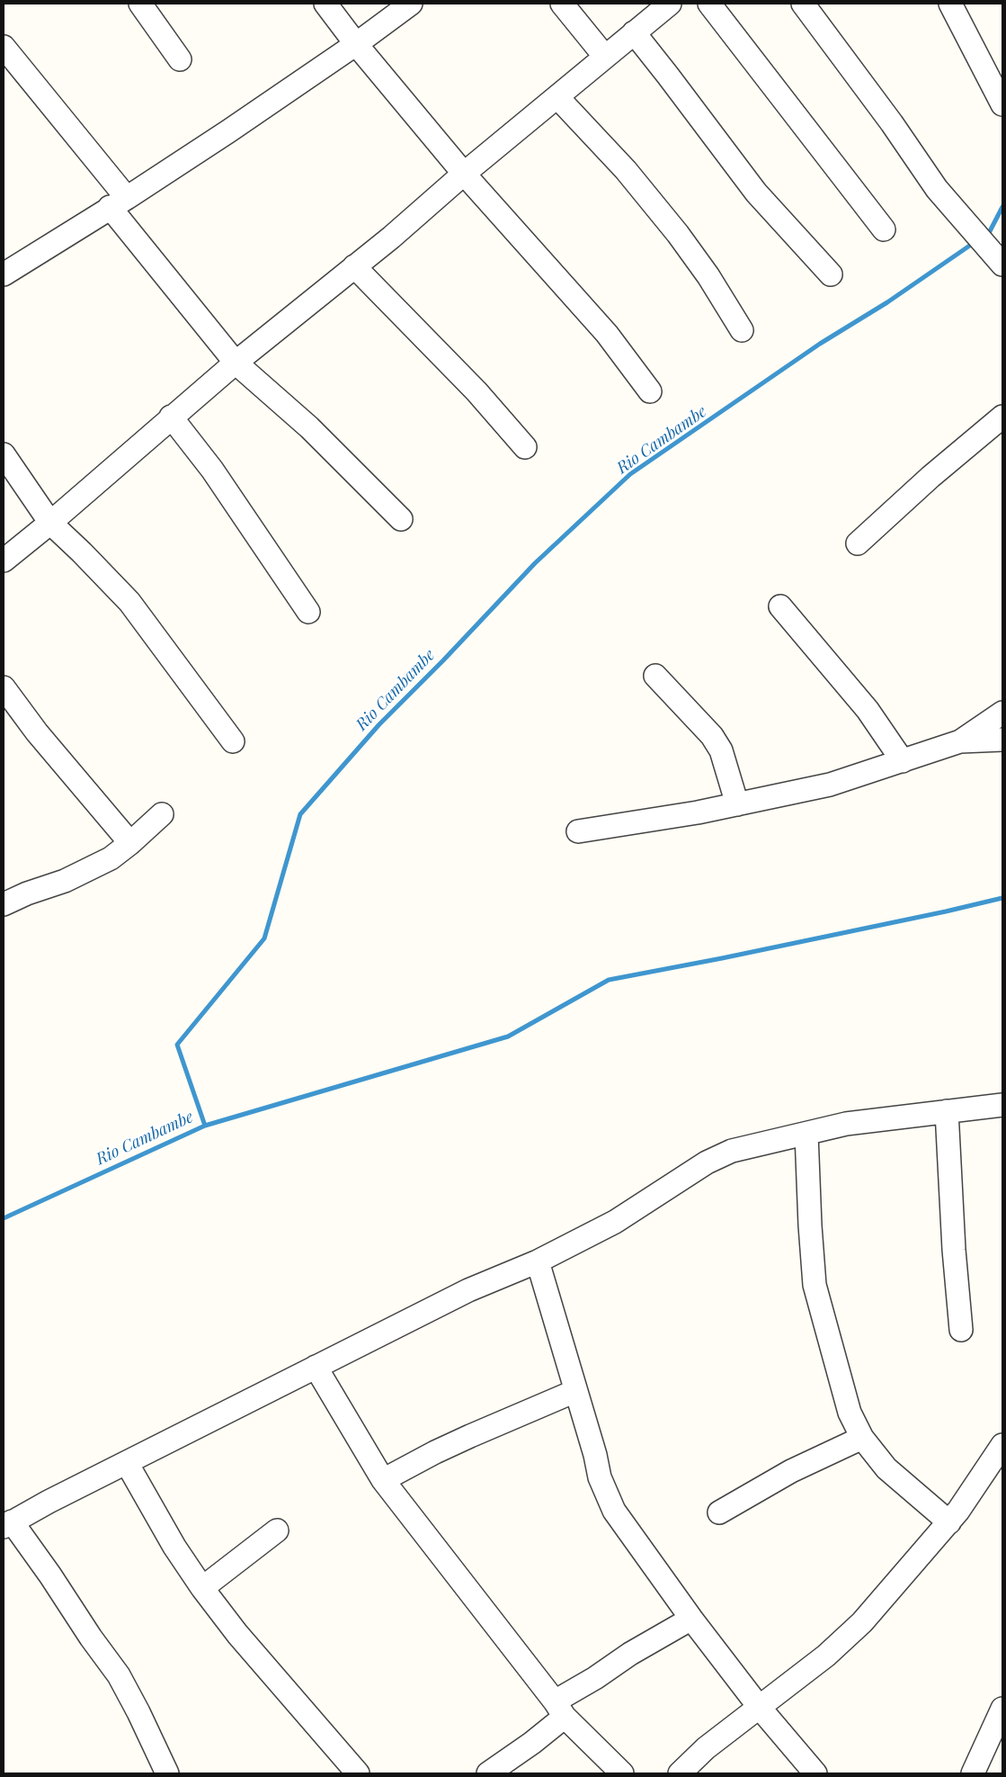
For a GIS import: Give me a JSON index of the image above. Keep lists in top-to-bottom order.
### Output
{
  "water": ["Rio Cambambe"]
}
